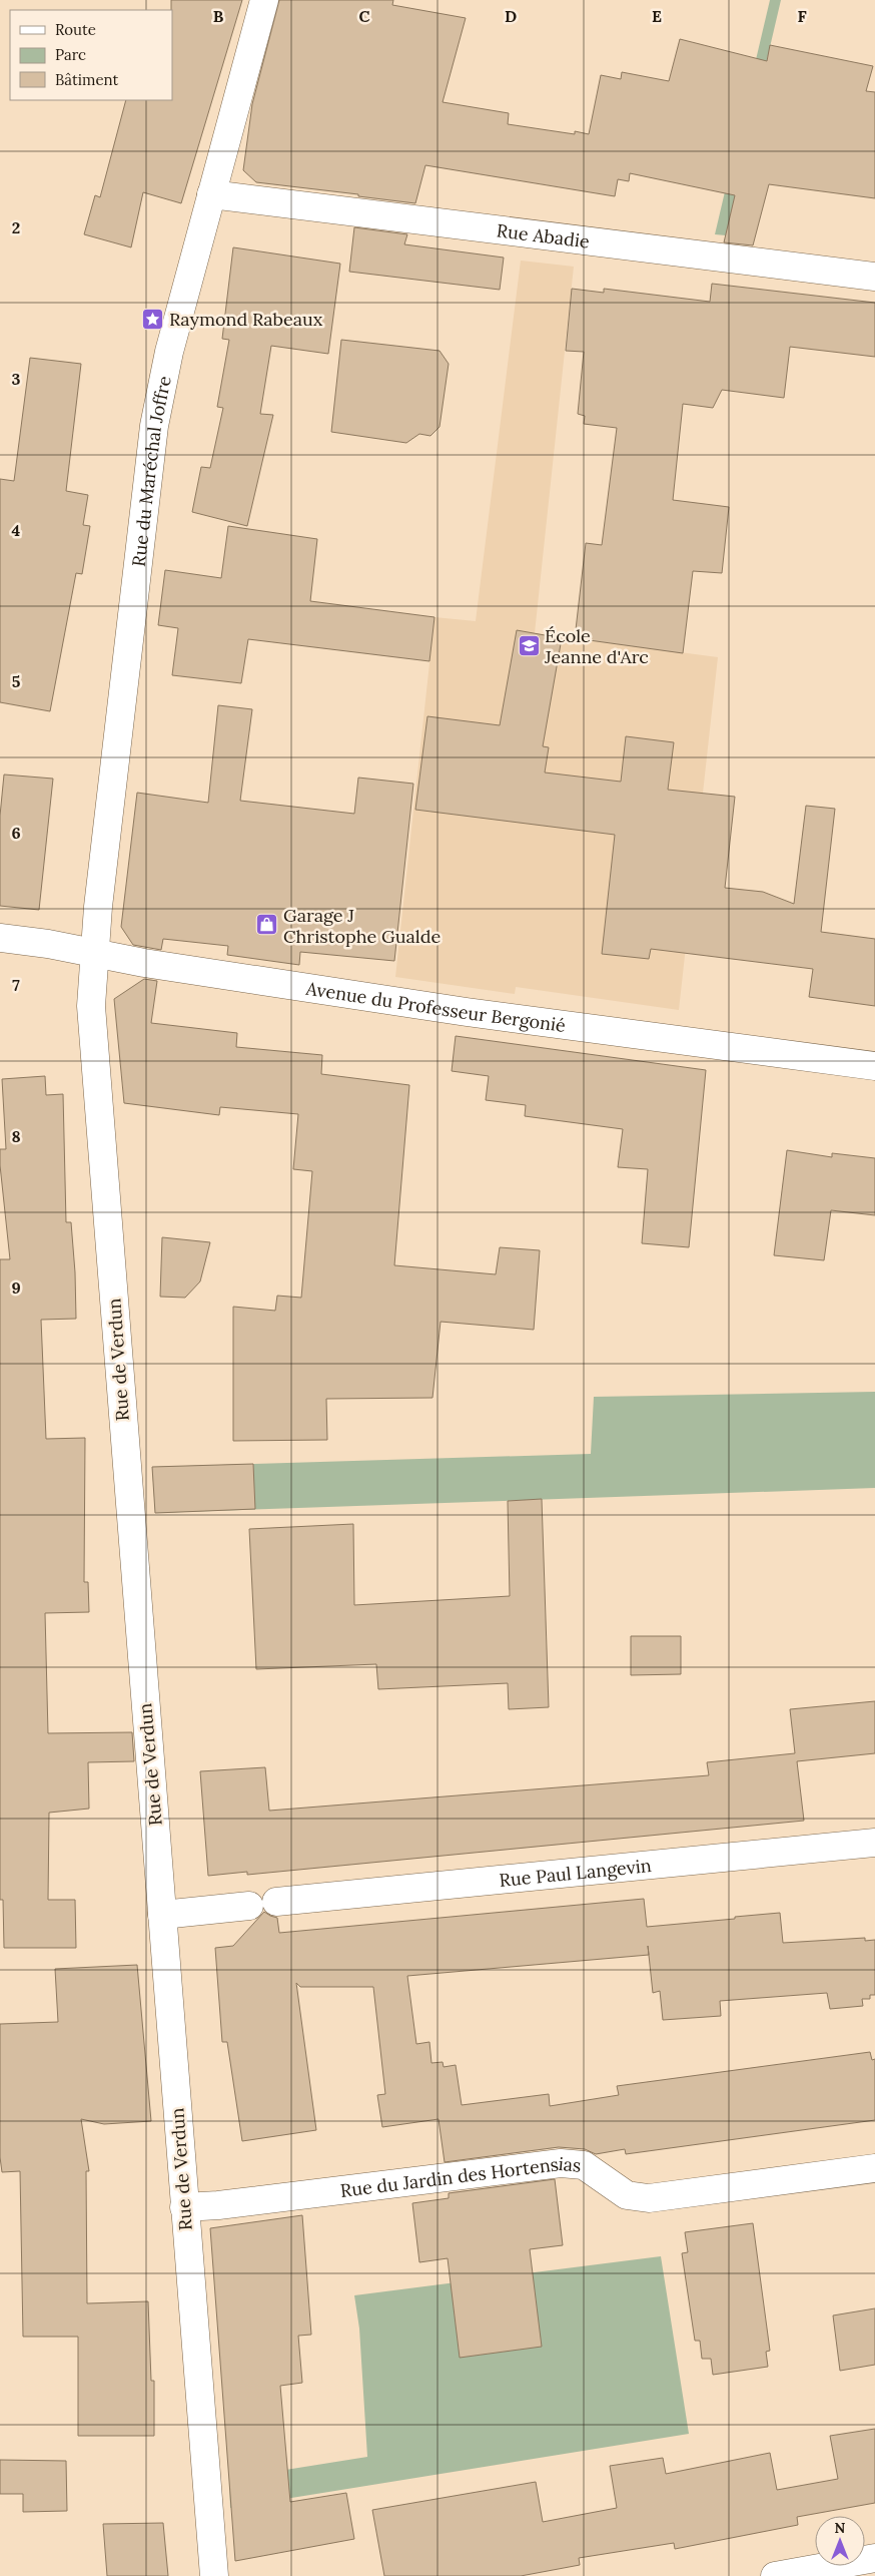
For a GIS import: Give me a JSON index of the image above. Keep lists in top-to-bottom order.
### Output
{
  "streets": {
    "street": [
      "Rue Abadie",
      "Rue du Maréchal Joffre",
      "Avenue du Professeur Bergonié",
      "Rue de Verdun",
      "Rue Paul Langevin",
      "Rue du Jardin des Hortensias"
    ]
  },
  "crossings": [
    ["Rue Abadie", "Rue du Maréchal Joffre"],
    ["Rue du Maréchal Joffre", "Avenue du Professeur Bergonié"],
    ["Rue du Maréchal Joffre", "Rue de Verdun"],
    ["Avenue du Professeur Bergonié", "Rue de Verdun"],
    ["Rue de Verdun", "Rue du Jardin des Hortensias"]
  ],
  "places": {
    "place": ["Raymond Rabeaux"],
    "school or university": ["École Jeanne d'Arc"],
    "shop": ["Garage J Christophe Gualde"]
  },
  "legend": ["Route", "Parc", "Bâtiment"],
  "north": "top",
  "grid": {
    "columns": [
      "B",
      "C",
      "D",
      "E",
      "F"
    ],
    "rows": [
      "2",
      "3",
      "4",
      "5",
      "6",
      "7",
      "8",
      "9"
    ]
  }
}
